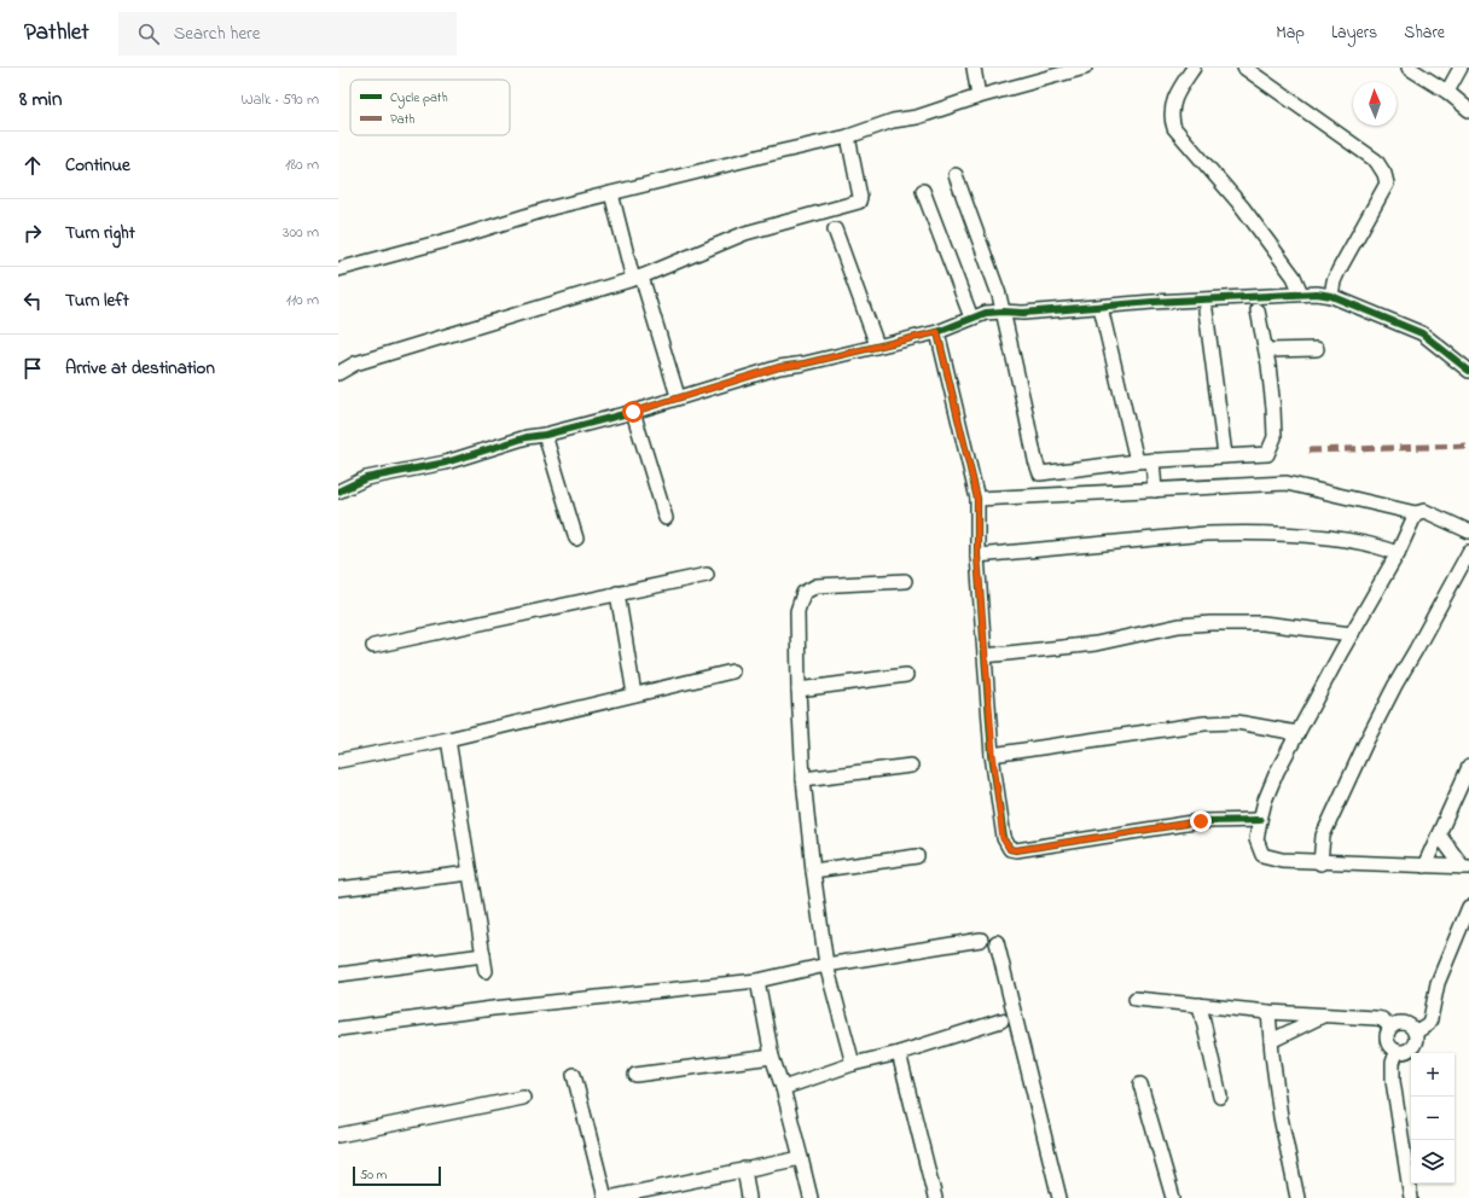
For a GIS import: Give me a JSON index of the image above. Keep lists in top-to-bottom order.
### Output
{
  "legend": ["Cycle path", "Path"],
  "scale_bar": "50 m",
  "north": "top",
  "page": {
    "header": "Pathlet",
    "search": "Search here",
    "nav": ["Map", "Layers", "Share"],
    "heading": ["8 min", "Walk · 590 m"],
    "list": [
      ["Continue", "180 m"],
      ["Turn right", "300 m"],
      ["Turn left", "110 m"],
      "Arrive at destination"
    ],
    "map_buttons": ["+", "−"],
    "scale": "50 m"
  }
}
